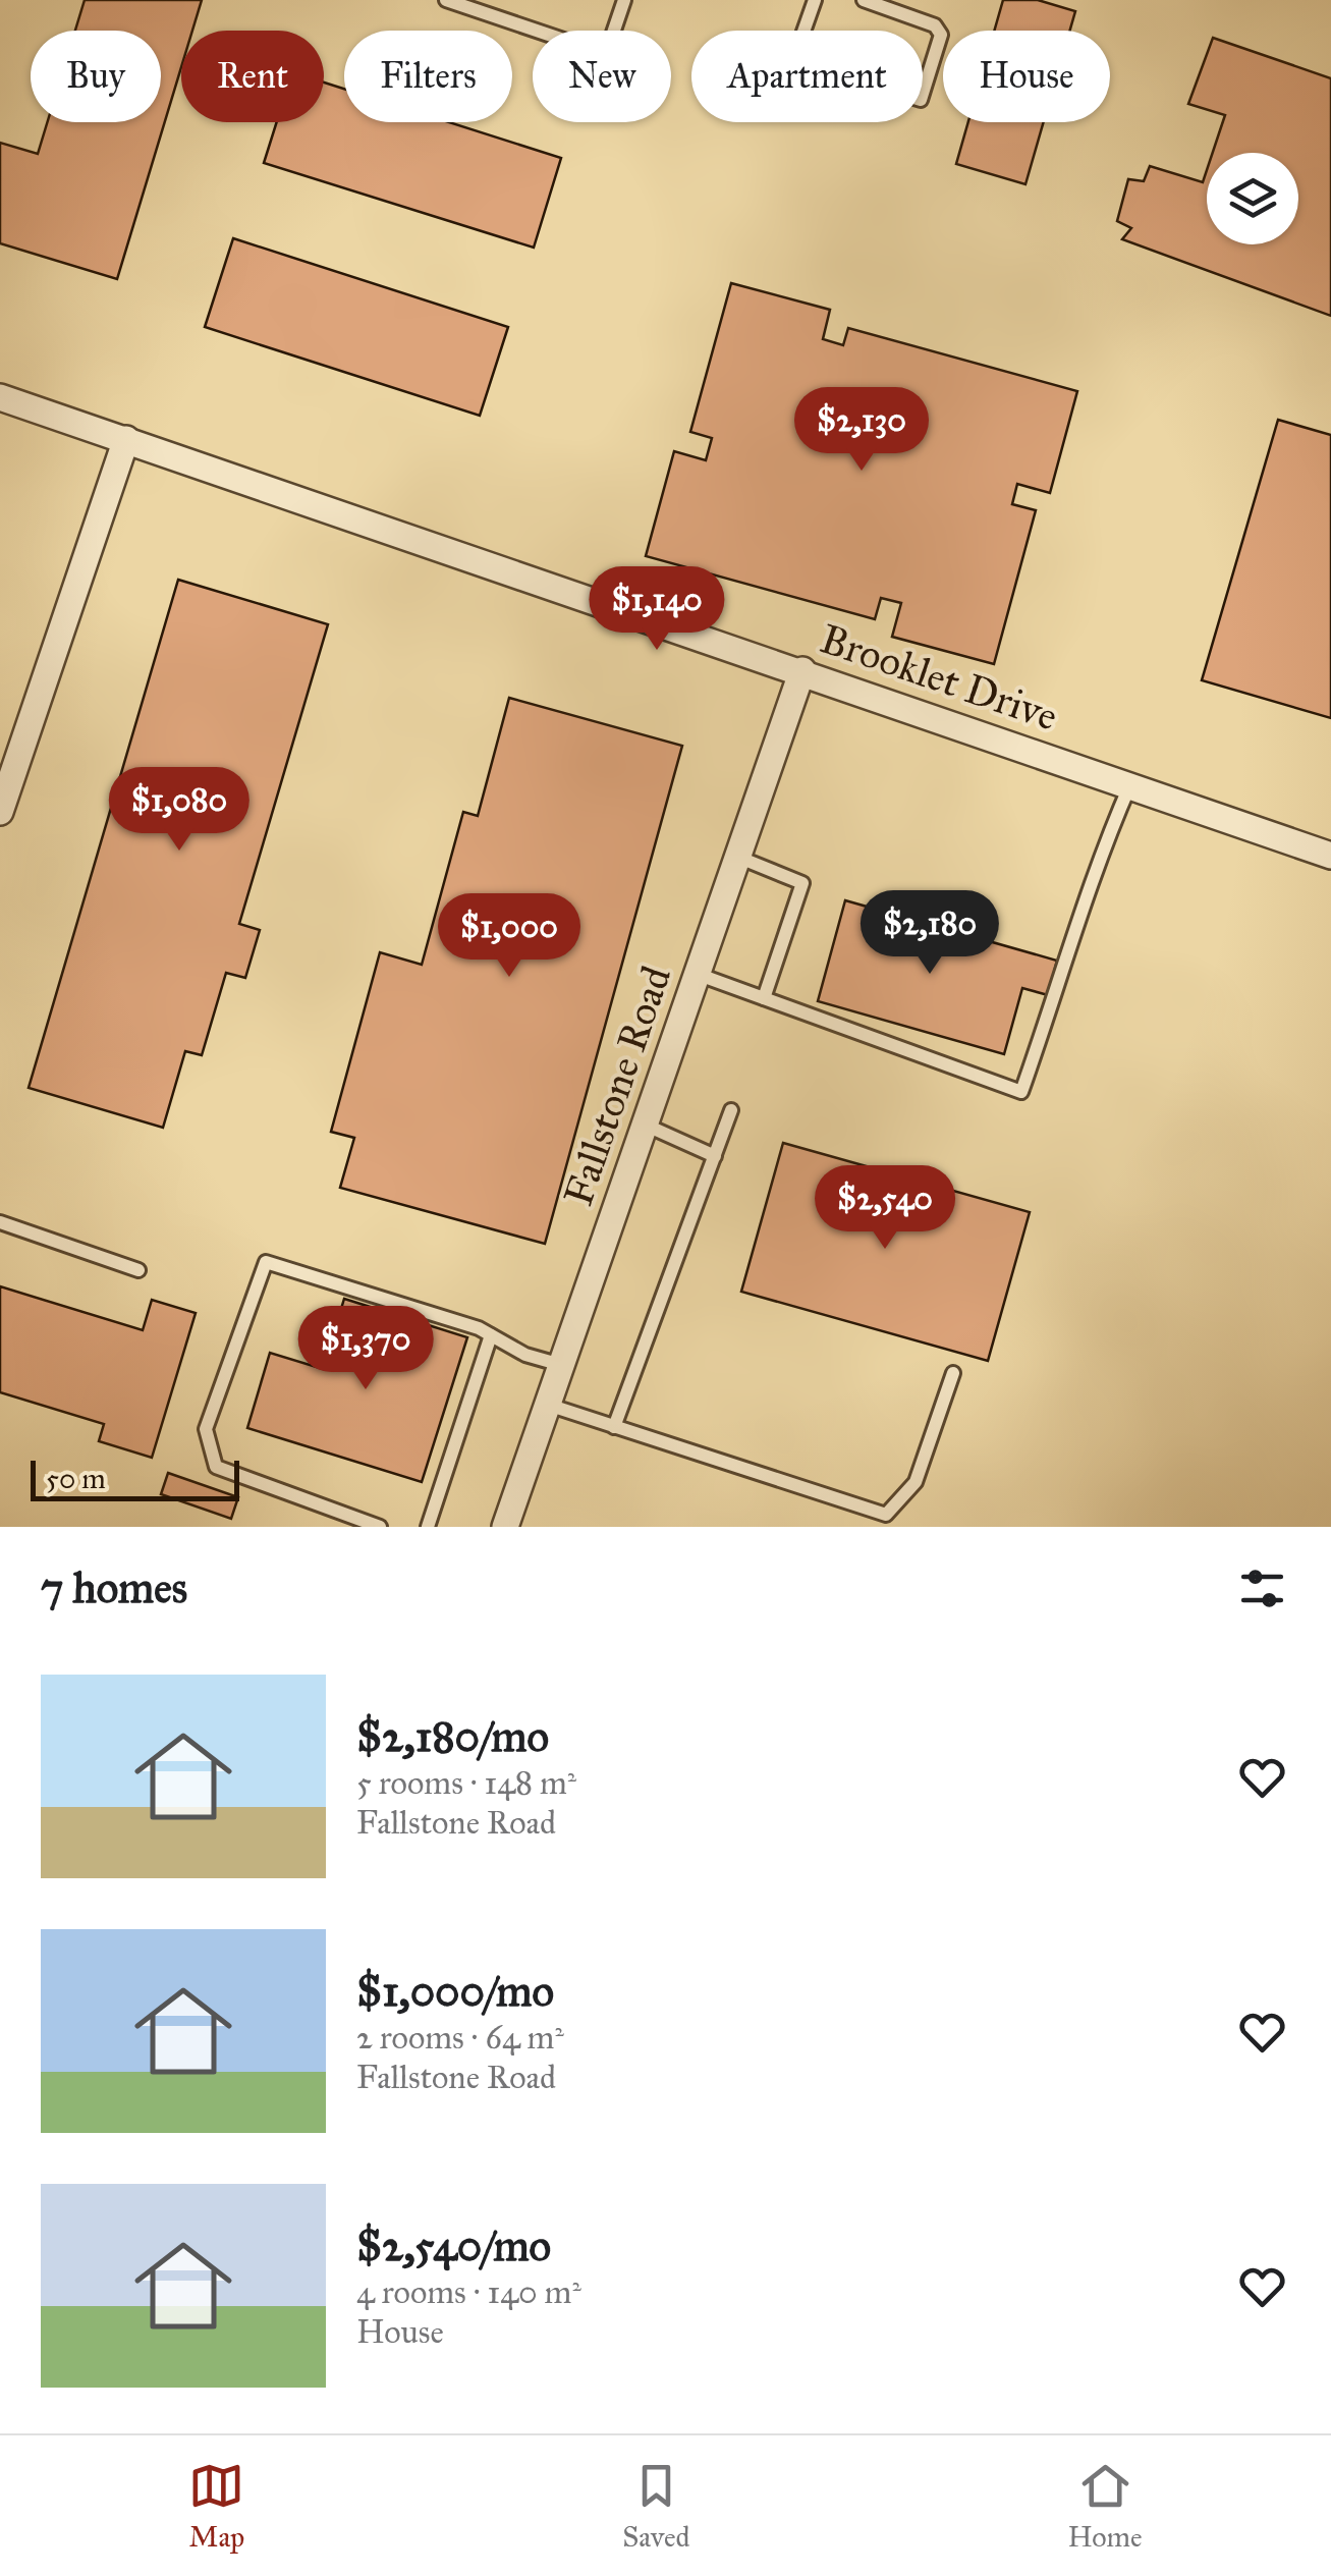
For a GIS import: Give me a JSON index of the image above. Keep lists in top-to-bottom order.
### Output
{
  "streets": {
    "street": ["Brooklet Drive", "Fallstone Road"]
  },
  "crossings": [
    ["Brooklet Drive", "Fallstone Road"]
  ],
  "scale_bar": "50 m",
  "page": {
    "chip": [
      "Buy",
      "Rent",
      "Filters",
      "New",
      "Apartment",
      "House"
    ],
    "price": [
      "$2,130",
      "$1,140",
      "$1,080",
      "$2,180",
      "$1,000",
      "$2,540",
      "$1,370"
    ],
    "scale": "50 m",
    "heading": "7 homes",
    "list": [
      {
        "name": "$2,180/mo",
        "note": "5 rooms · 148 m² · Fallstone Road"
      },
      {
        "name": "$1,000/mo",
        "note": "2 rooms · 64 m² · Fallstone Road"
      },
      {
        "name": "$2,540/mo",
        "note": "4 rooms · 140 m² · House"
      }
    ],
    "tabs": ["Map", "Saved", "Home"]
  }
}
